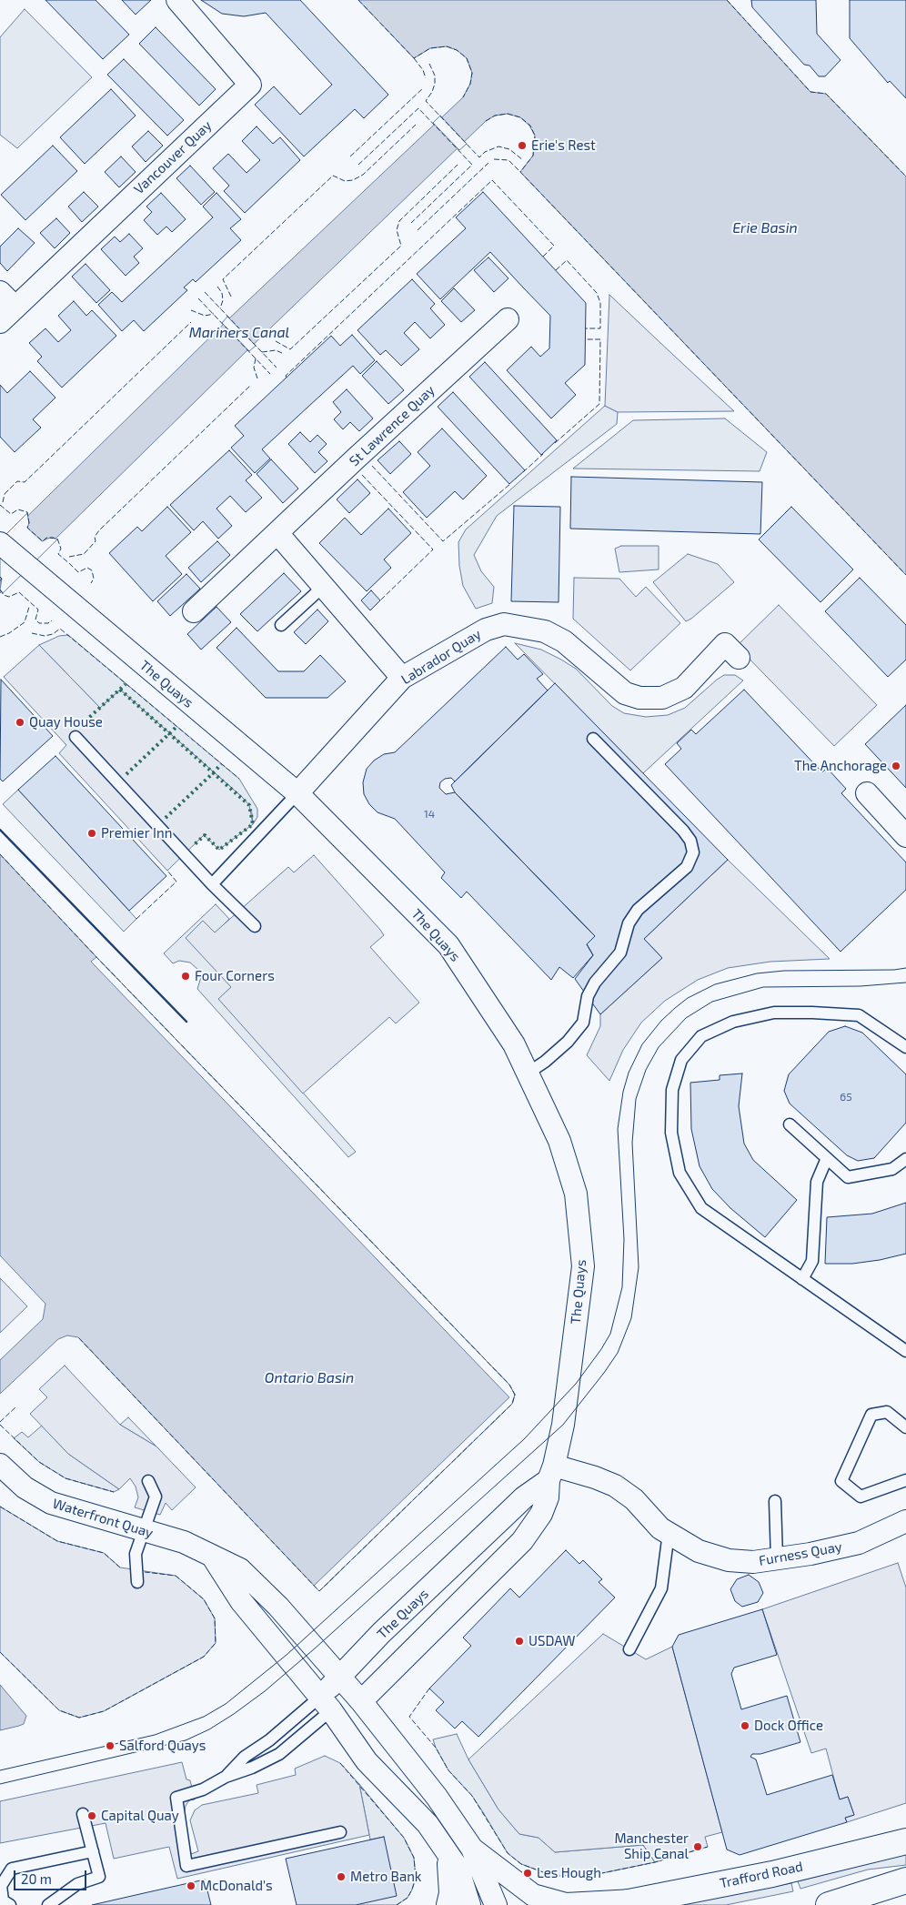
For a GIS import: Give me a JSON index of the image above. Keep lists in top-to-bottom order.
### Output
{
  "streets": {
    "highway": ["Trafford Road"],
    "street": [
      "Vancouver Quay",
      "St Lawrence Quay",
      "Labrador Quay",
      "The Quays",
      "Waterfront Quay",
      "Furness Quay"
    ]
  },
  "crossings": [
    ["Labrador Quay", "The Quays"],
    ["The Quays", "Waterfront Quay"],
    ["The Quays", "Furness Quay"]
  ],
  "water": ["Erie Basin", "Mariners Canal", "Ontario Basin"],
  "places": [
    "Erie's Rest",
    "Quay House",
    "The Anchorage",
    "Premier Inn",
    "Four Corners",
    "USDAW",
    "Dock Office",
    "Salford Quays",
    "Capital Quay",
    "Manchester Ship Canal",
    "Les Hough",
    "Metro Bank",
    "McDonald's"
  ],
  "house_numbers": ["14", "65"],
  "scale_bar": "20 m"
}
